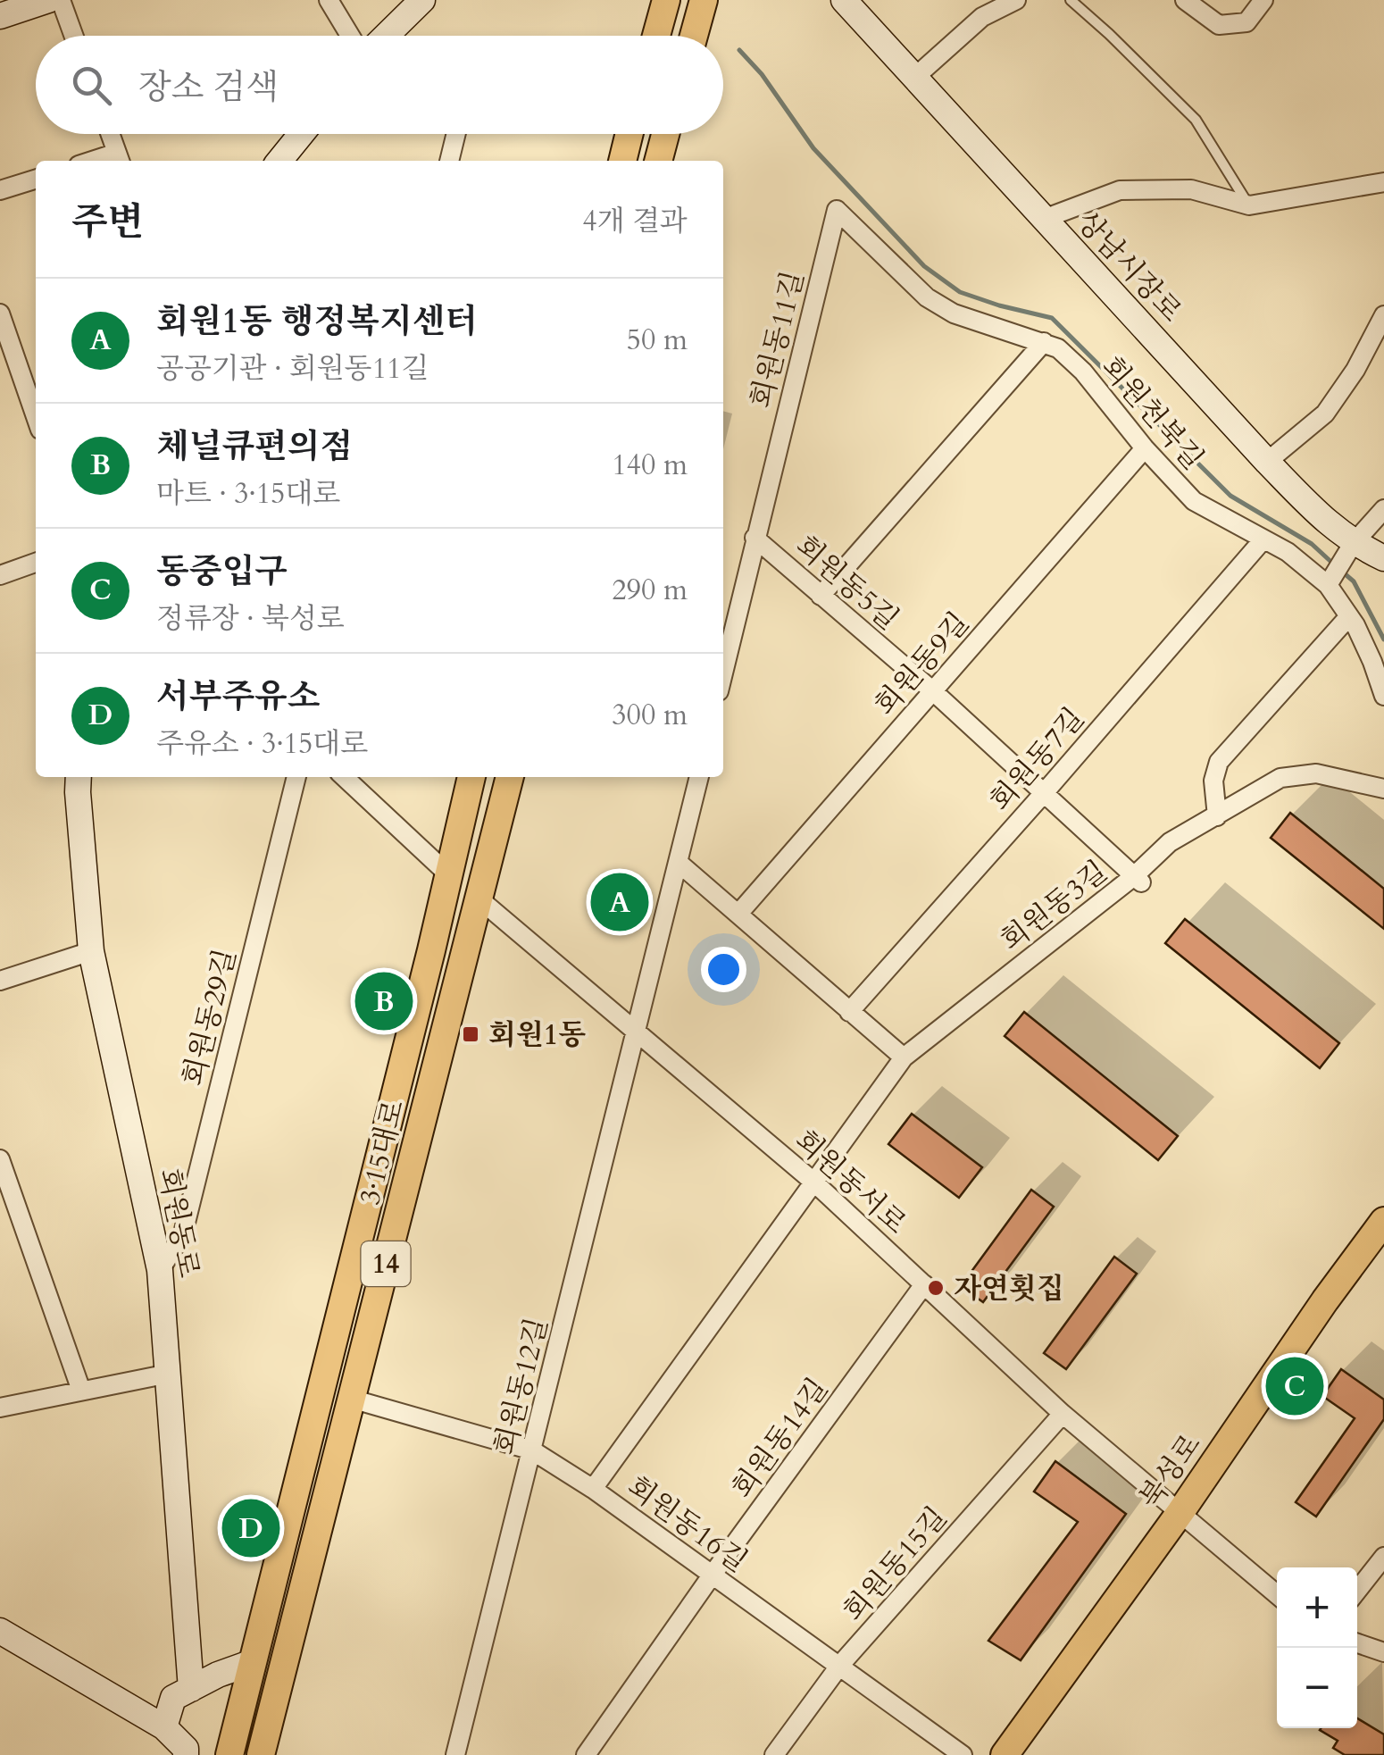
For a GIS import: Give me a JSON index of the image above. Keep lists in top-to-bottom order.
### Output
{
  "streets": {
    "main road": [
      "상남시장로",
      "3·15대로",
      "회원동로",
      "14",
      "북성로"
    ],
    "street": [
      "회원동11길",
      "회원천북길",
      "회원동5길",
      "회원동9길",
      "회원동7길",
      "회원동3길",
      "회원동29길",
      "회원동서로",
      "회원동12길",
      "회원동14길",
      "회원동16길",
      "회원동15길"
    ]
  },
  "crossings": [
    ["회원동11길", "회원천북길"],
    ["회원동11길", "회원동5길"],
    ["회원천북길", "회원동9길"],
    ["회원천북길", "회원동7길"],
    ["회원동5길", "회원동9길"],
    ["회원동5길", "회원동7길"],
    ["회원동5길", "회원동3길"],
    ["회원동3길", "회원동서로"],
    ["회원동3길", "회원동16길"],
    ["회원동29길", "회원동로"],
    ["3·15대로", "회원동서로"],
    ["3·15대로", "회원동16길"],
    ["회원동서로", "회원동12길"],
    ["회원동서로", "회원동14길"],
    ["회원동서로", "북성로"],
    ["회원동서로", "회원동15길"],
    ["회원동12길", "회원동16길"],
    ["회원동14길", "회원동16길"],
    ["회원동16길", "회원동15길"]
  ],
  "places": {
    "transit": ["회원1동"],
    "other": ["자연횟집"]
  },
  "page": {
    "search": "장소 검색",
    "heading": ["주변", "4개 결과"],
    "list": [
      {
        "mark": "A",
        "name": "회원1동 행정복지센터",
        "note": "공공기관 · 회원동11길",
        "value": "50 m"
      },
      {
        "mark": "B",
        "name": "체널큐편의점",
        "note": "마트 · 3·15대로",
        "value": "140 m"
      },
      {
        "mark": "C",
        "name": "동중입구",
        "note": "정류장 · 북성로",
        "value": "290 m"
      },
      {
        "mark": "D",
        "name": "서부주유소",
        "note": "주유소 · 3·15대로",
        "value": "300 m"
      }
    ],
    "pins": [
      "A",
      "B",
      "C",
      "D"
    ],
    "map_buttons": ["+", "−"]
  }
}
